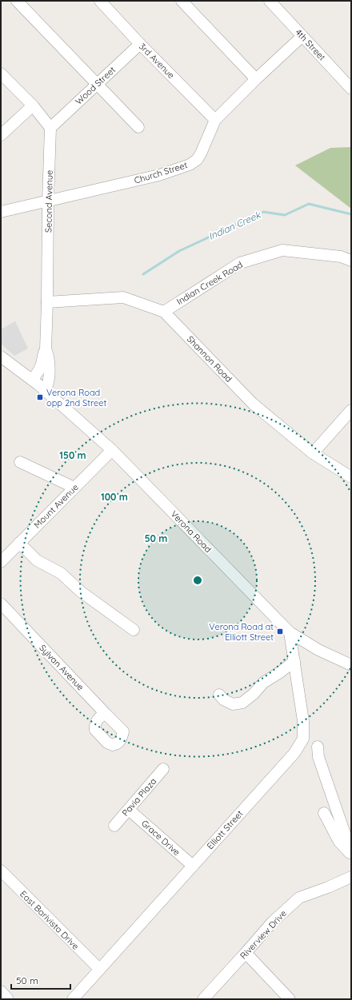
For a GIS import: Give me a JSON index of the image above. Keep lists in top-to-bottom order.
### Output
{
  "streets": {
    "street": [
      "4th Street",
      "3rd Avenue",
      "Wood Street",
      "Church Street",
      "Second Avenue",
      "Indian Creek Road",
      "Shannon Road",
      "Mount Avenue",
      "Verona Road",
      "Sylvan Avenue",
      "Pavia Plaza",
      "Elliott Street",
      "Grace Drive",
      "East Barivista Drive",
      "Riverview Drive"
    ]
  },
  "crossings": [
    ["4th Street", "Church Street"],
    ["3rd Avenue", "Wood Street"],
    ["3rd Avenue", "Church Street"],
    ["Wood Street", "Second Avenue"],
    ["Church Street", "Second Avenue"],
    ["Second Avenue", "Shannon Road"],
    ["Second Avenue", "Verona Road"],
    ["Indian Creek Road", "Shannon Road"],
    ["Mount Avenue", "Verona Road"],
    ["Verona Road", "Elliott Street"],
    ["Pavia Plaza", "Grace Drive"],
    ["Elliott Street", "Grace Drive"],
    ["Elliott Street", "East Barivista Drive"]
  ],
  "water": ["Indian Creek"],
  "places": {
    "transit": ["Verona Road opp 2nd Street", "Verona Road at Elliott Street"]
  },
  "scale_bar": "50 m",
  "rings": ["150 m", "100 m", "50 m"]
}
